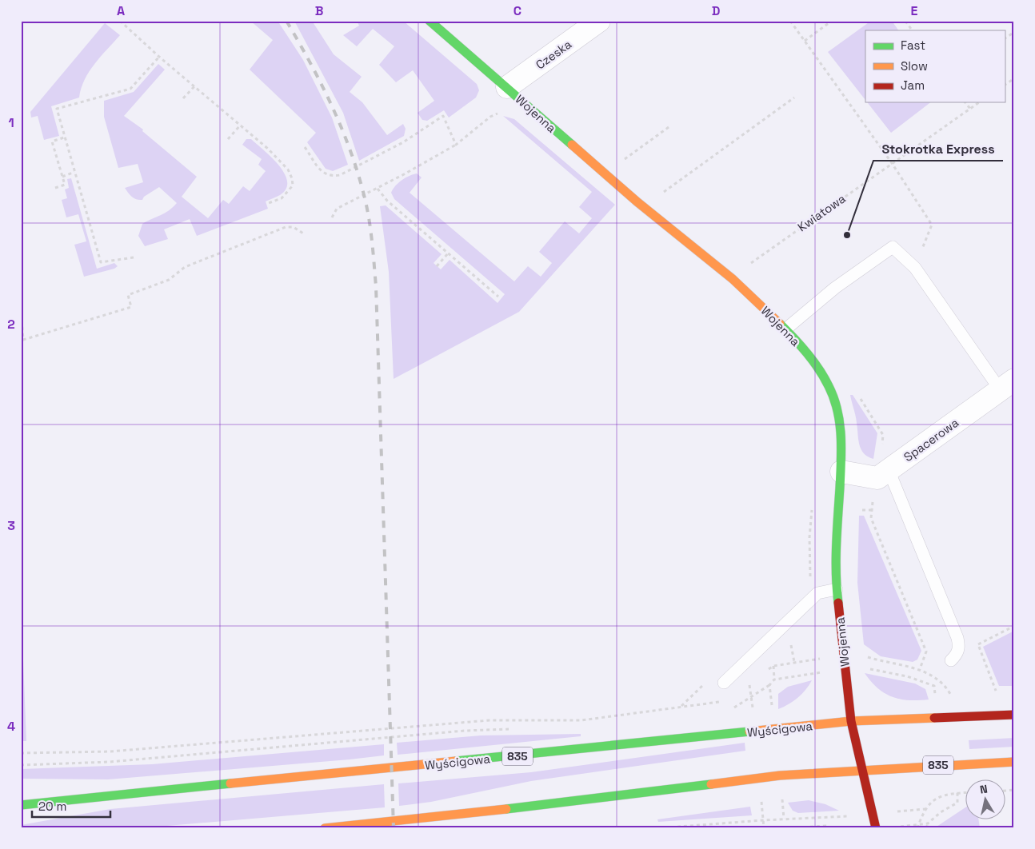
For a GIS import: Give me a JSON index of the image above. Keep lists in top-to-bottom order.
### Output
{
  "streets": {
    "main road": ["Wojenna", "Wyścigowa", "835"],
    "street": ["Czeska", "Spacerowa"],
    "path": ["Kwiatowa"]
  },
  "crossings": [
    ["Czeska", "Wojenna"],
    ["Wojenna", "Spacerowa"],
    ["Wojenna", "Wyścigowa"],
    ["Wojenna", "835"]
  ],
  "places": ["Stokrotka Express"],
  "legend": ["Fast", "Slow", "Jam"],
  "scale_bar": "20 m",
  "north": "top",
  "grid": {
    "columns": [
      "A",
      "B",
      "C",
      "D",
      "E"
    ],
    "rows": [
      "1",
      "2",
      "3",
      "4"
    ]
  }
}
